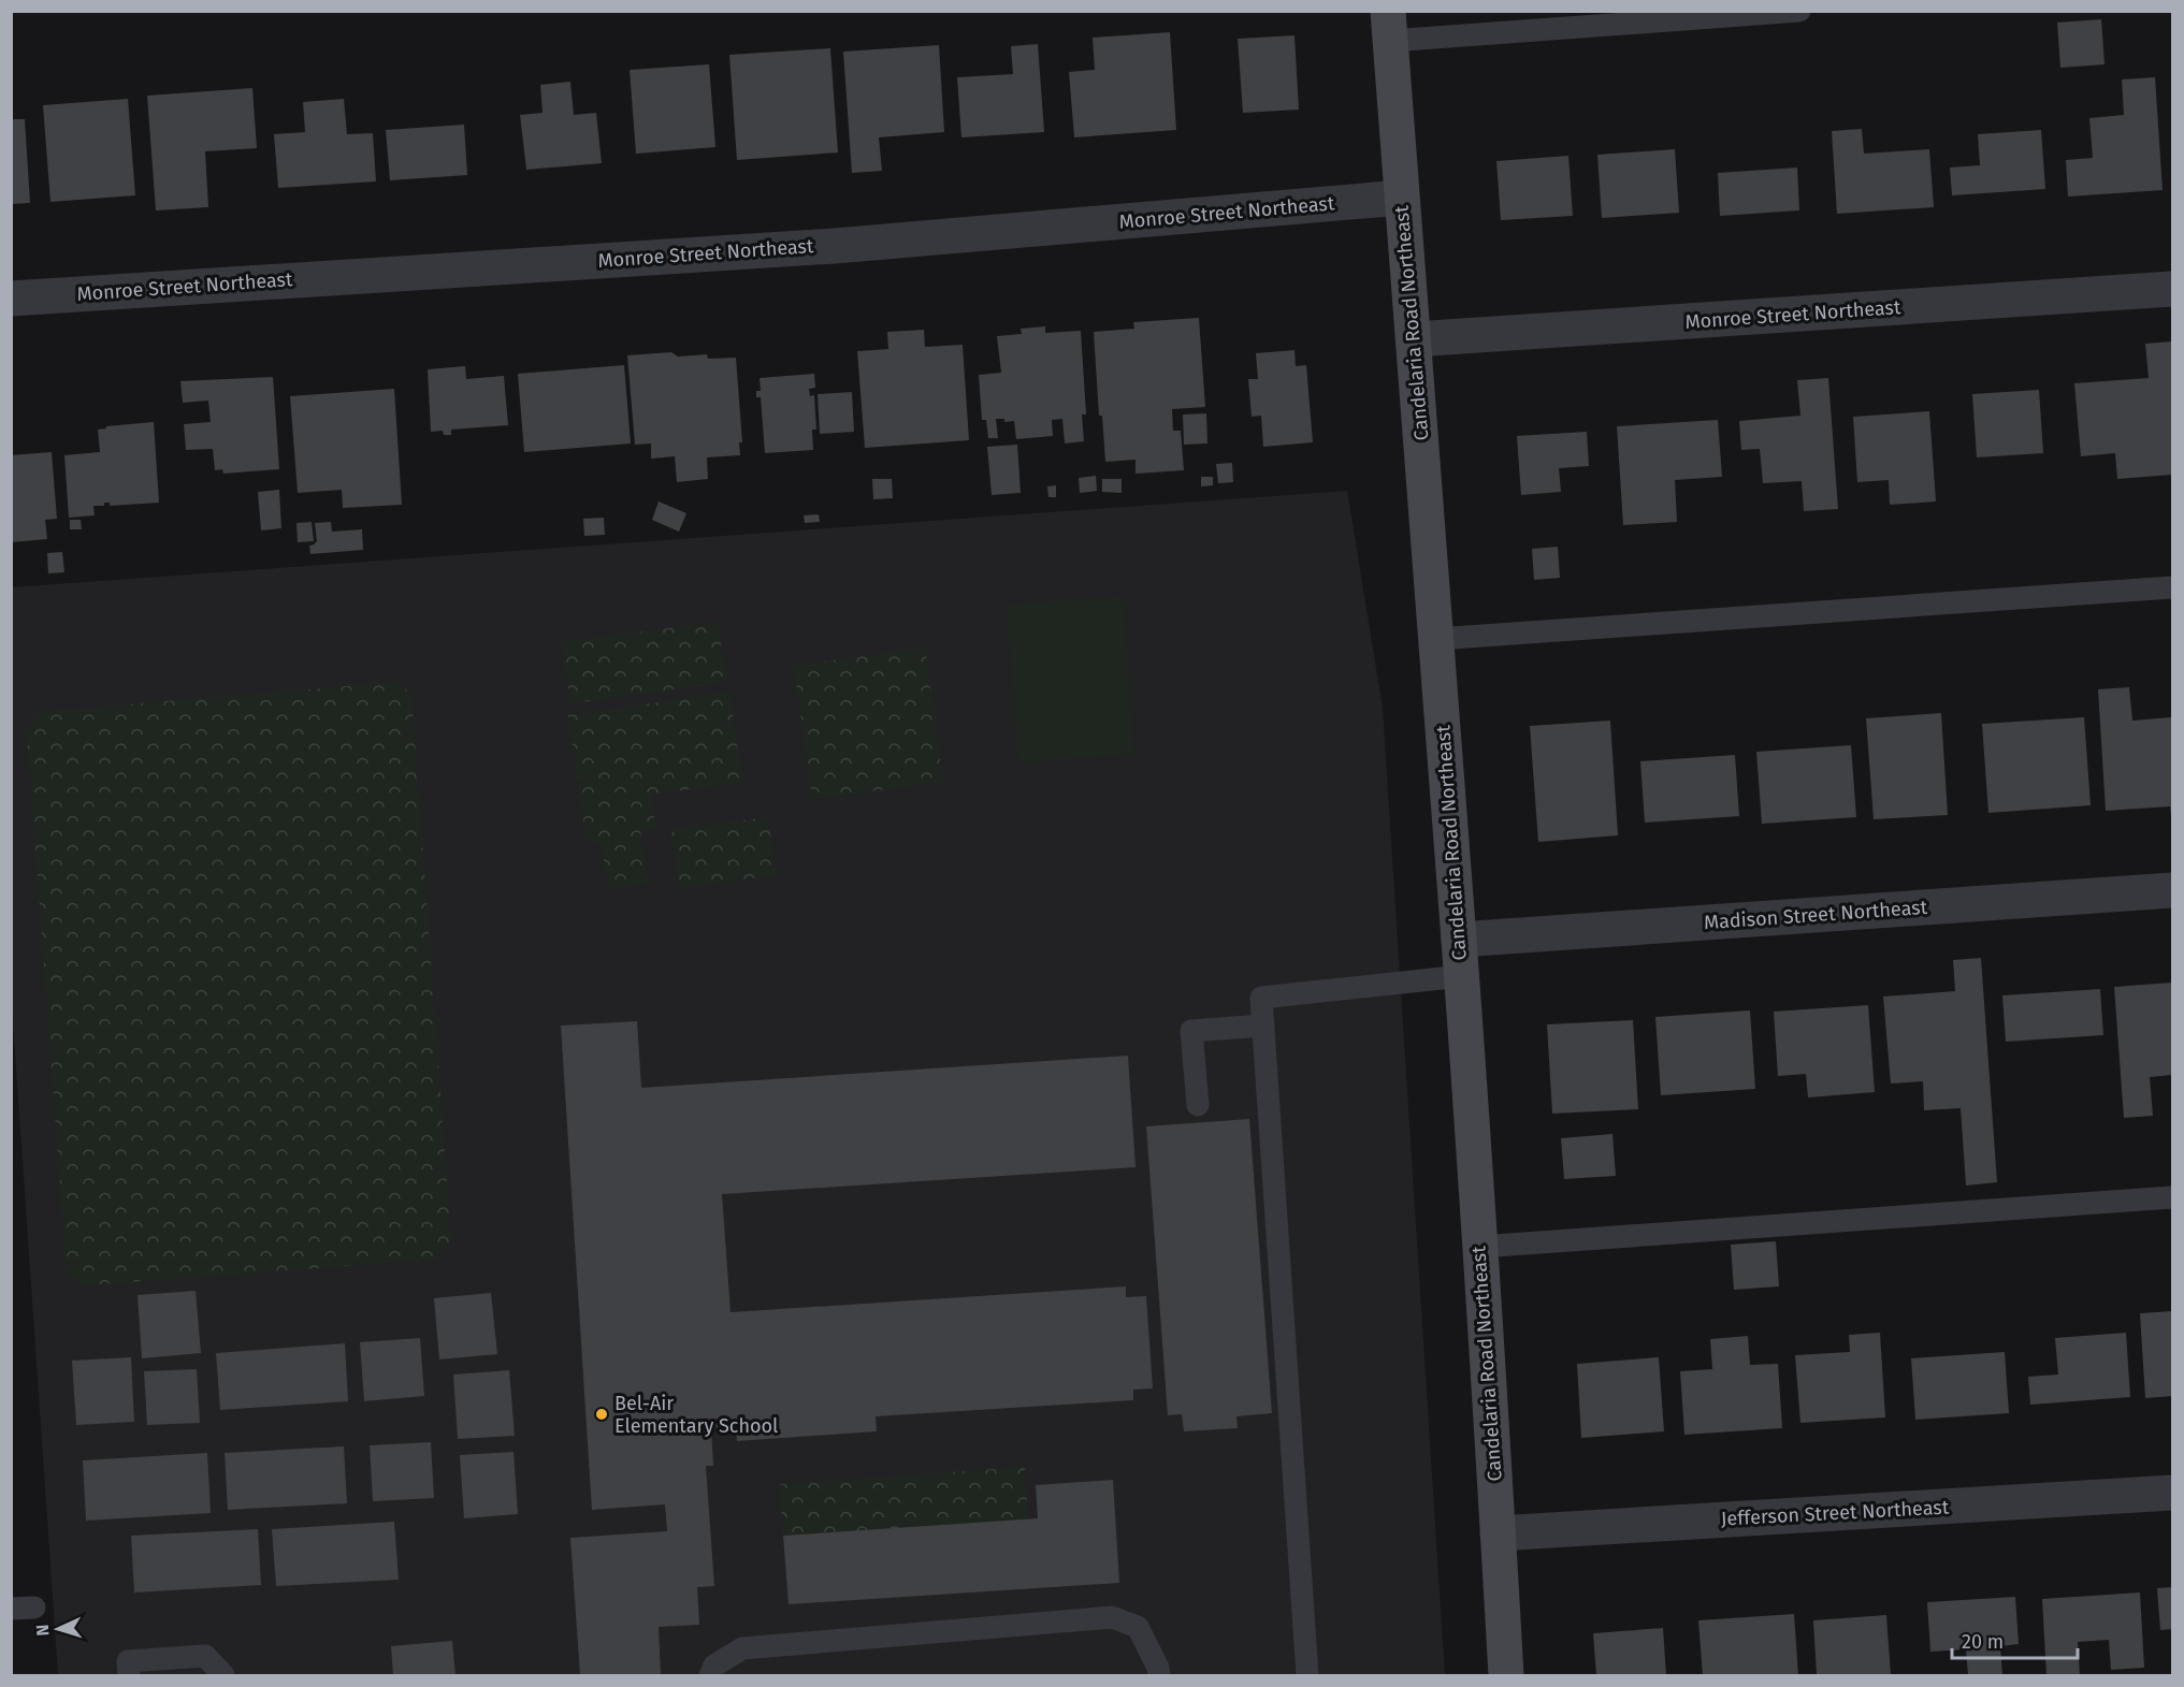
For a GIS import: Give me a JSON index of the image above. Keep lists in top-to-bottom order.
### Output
{
  "streets": {
    "main road": ["Candelaria Road Northeast"],
    "street": ["Monroe Street Northeast", "Madison Street Northeast", "Jefferson Street Northeast"]
  },
  "crossings": [
    ["Monroe Street Northeast", "Candelaria Road Northeast"],
    ["Candelaria Road Northeast", "Madison Street Northeast"],
    ["Candelaria Road Northeast", "Jefferson Street Northeast"]
  ],
  "places": ["Bel-Air Elementary School"],
  "scale_bar": "20 m",
  "north": "left"
}
